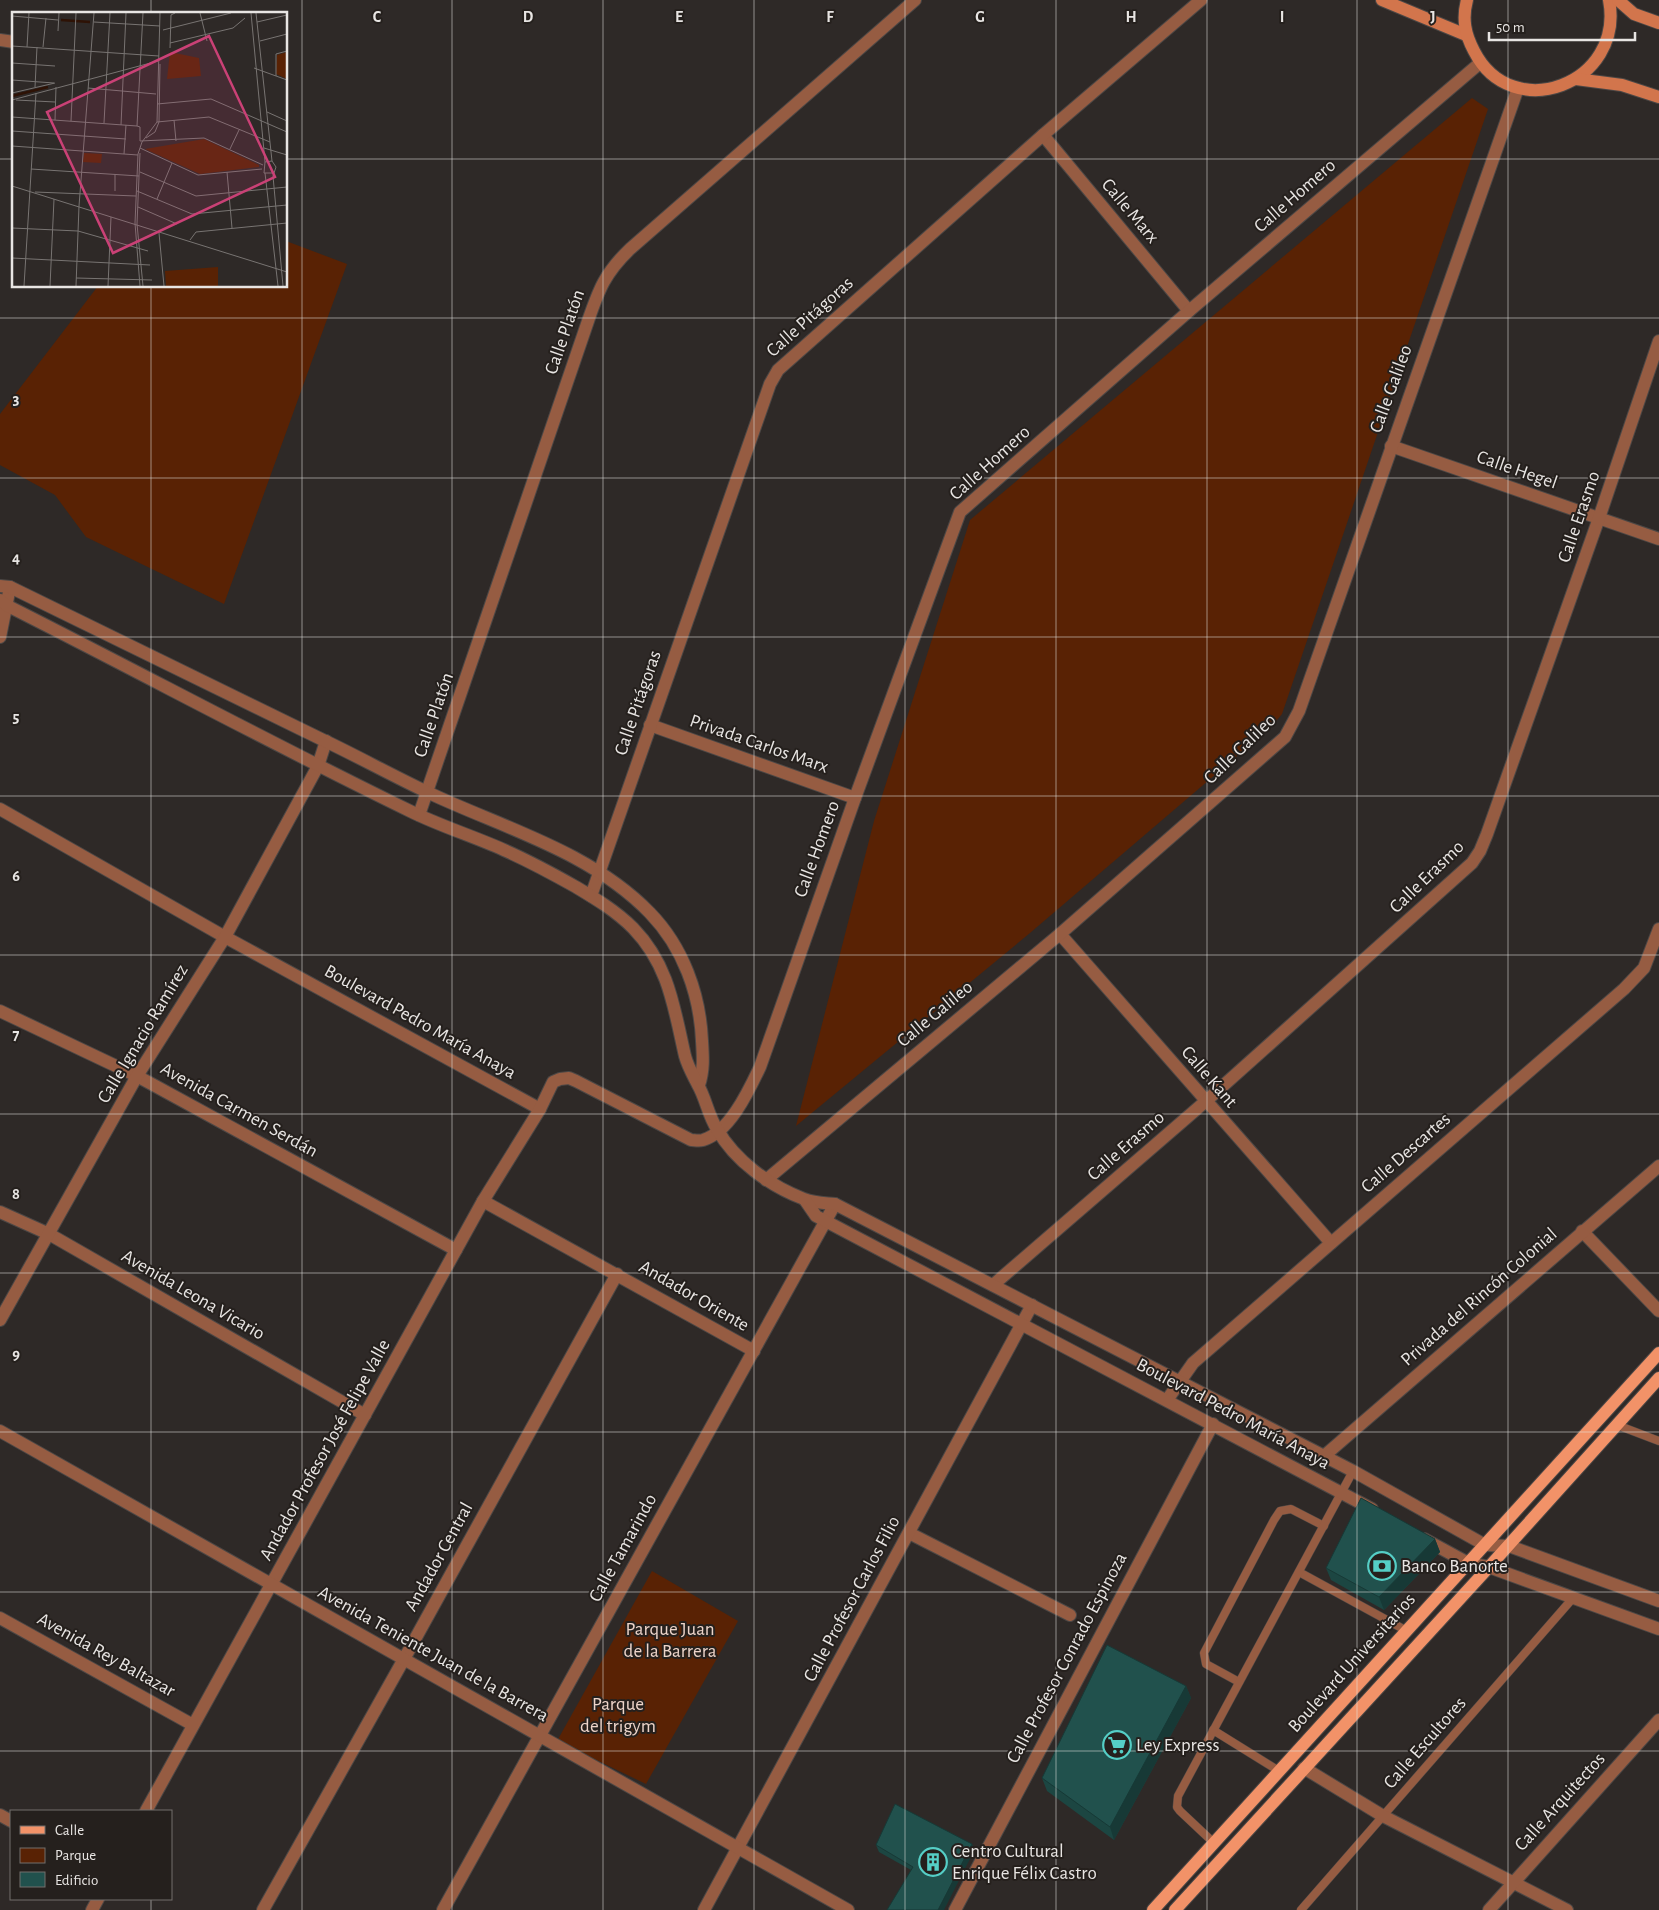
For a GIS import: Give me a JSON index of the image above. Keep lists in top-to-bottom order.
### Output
{
  "streets": {
    "main road": ["Boulevard Universitarios"],
    "street": [
      "Calle Homero",
      "Calle Marx",
      "Calle Pitágoras",
      "Calle Platón",
      "Calle Galileo",
      "Calle Hegel",
      "Calle Erasmo",
      "Privada Carlos Marx",
      "Boulevard Pedro María Anaya",
      "Calle Ignacio Ramírez",
      "Calle Kant",
      "Avenida Carmen Serdán",
      "Calle Descartes",
      "Avenida Leona Vicario",
      "Andador Oriente",
      "Privada del Rincón Colonial",
      "Andador Profesor José Felipe Valle",
      "Calle Tamarindo",
      "Andador Central",
      "Calle Profesor Carlos Filio",
      "Avenida Teniente Juan de la Barrera",
      "Avenida Rey Baltazar",
      "Calle Profesor Conrado Espinoza",
      "Calle Arquitectos"
    ],
    "lane": ["Calle Escultores"]
  },
  "crossings": [
    ["Calle Homero", "Calle Marx"],
    ["Calle Homero", "Privada Carlos Marx"],
    ["Calle Homero", "Boulevard Pedro María Anaya"],
    ["Calle Marx", "Calle Pitágoras"],
    ["Calle Pitágoras", "Privada Carlos Marx"],
    ["Calle Pitágoras", "Boulevard Pedro María Anaya"],
    ["Calle Platón", "Boulevard Pedro María Anaya"],
    ["Calle Galileo", "Calle Hegel"],
    ["Calle Galileo", "Boulevard Pedro María Anaya"],
    ["Calle Galileo", "Calle Kant"],
    ["Calle Hegel", "Calle Erasmo"],
    ["Calle Erasmo", "Boulevard Pedro María Anaya"],
    ["Calle Erasmo", "Calle Kant"],
    ["Boulevard Pedro María Anaya", "Calle Ignacio Ramírez"],
    ["Boulevard Pedro María Anaya", "Calle Descartes"],
    ["Boulevard Pedro María Anaya", "Privada del Rincón Colonial"],
    ["Boulevard Pedro María Anaya", "Andador Profesor José Felipe Valle"],
    ["Boulevard Pedro María Anaya", "Calle Tamarindo"],
    ["Boulevard Pedro María Anaya", "Calle Profesor Carlos Filio"],
    ["Boulevard Pedro María Anaya", "Calle Profesor Conrado Espinoza"],
    ["Boulevard Pedro María Anaya", "Boulevard Universitarios"],
    ["Calle Ignacio Ramírez", "Avenida Carmen Serdán"],
    ["Calle Ignacio Ramírez", "Avenida Leona Vicario"],
    ["Calle Kant", "Calle Descartes"],
    ["Avenida Carmen Serdán", "Andador Profesor José Felipe Valle"],
    ["Avenida Leona Vicario", "Andador Profesor José Felipe Valle"],
    ["Andador Oriente", "Andador Profesor José Felipe Valle"],
    ["Andador Oriente", "Calle Tamarindo"],
    ["Andador Oriente", "Andador Central"],
    ["Andador Profesor José Felipe Valle", "Avenida Teniente Juan de la Barrera"],
    ["Andador Profesor José Felipe Valle", "Avenida Rey Baltazar"],
    ["Calle Tamarindo", "Avenida Teniente Juan de la Barrera"],
    ["Andador Central", "Avenida Teniente Juan de la Barrera"],
    ["Calle Profesor Carlos Filio", "Avenida Teniente Juan de la Barrera"]
  ],
  "parks": ["Parque Juan de la Barrera", "Parque del trigym"],
  "places": {
    "bank": ["Banco Banorte"],
    "supermarket": ["Ley Express"],
    "building": ["Centro Cultural Enrique Félix Castro"]
  },
  "legend": ["Calle", "Parque", "Edificio"],
  "scale_bar": "50 m",
  "grid": {
    "columns": [
      "C",
      "D",
      "E",
      "F",
      "G",
      "H",
      "I",
      "J"
    ],
    "rows": [
      "3",
      "4",
      "5",
      "6",
      "7",
      "8",
      "9"
    ]
  }
}
